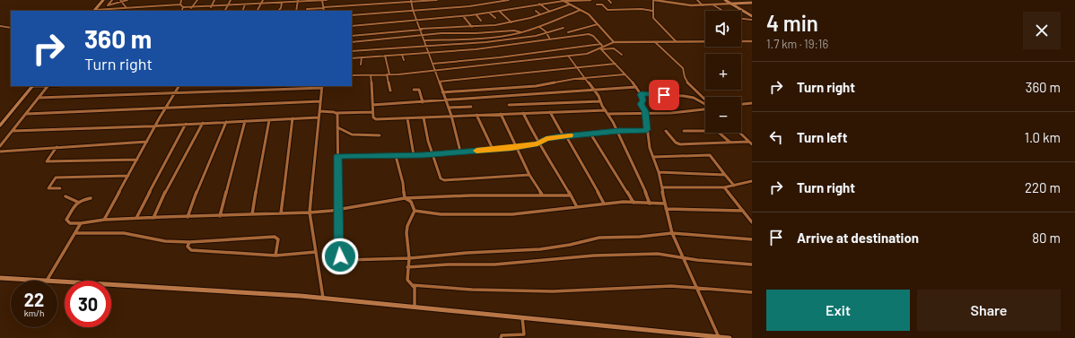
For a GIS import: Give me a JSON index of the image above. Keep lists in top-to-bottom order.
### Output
{
  "page": {
    "heading": ["4 min", "1.7 km · 19:16"],
    "map_buttons": ["+", "−"],
    "turn": ["360 m", "Turn right"],
    "list": [
      {
        "name": "Turn right",
        "value": "360 m"
      },
      {
        "name": "Turn left",
        "value": "1.0 km"
      },
      {
        "name": "Turn right",
        "value": "220 m"
      },
      {
        "name": "Arrive at destination",
        "value": "80 m"
      }
    ],
    "speed": "22 km/h",
    "limit": "30",
    "buttons": ["Exit", "Share"]
  }
}
